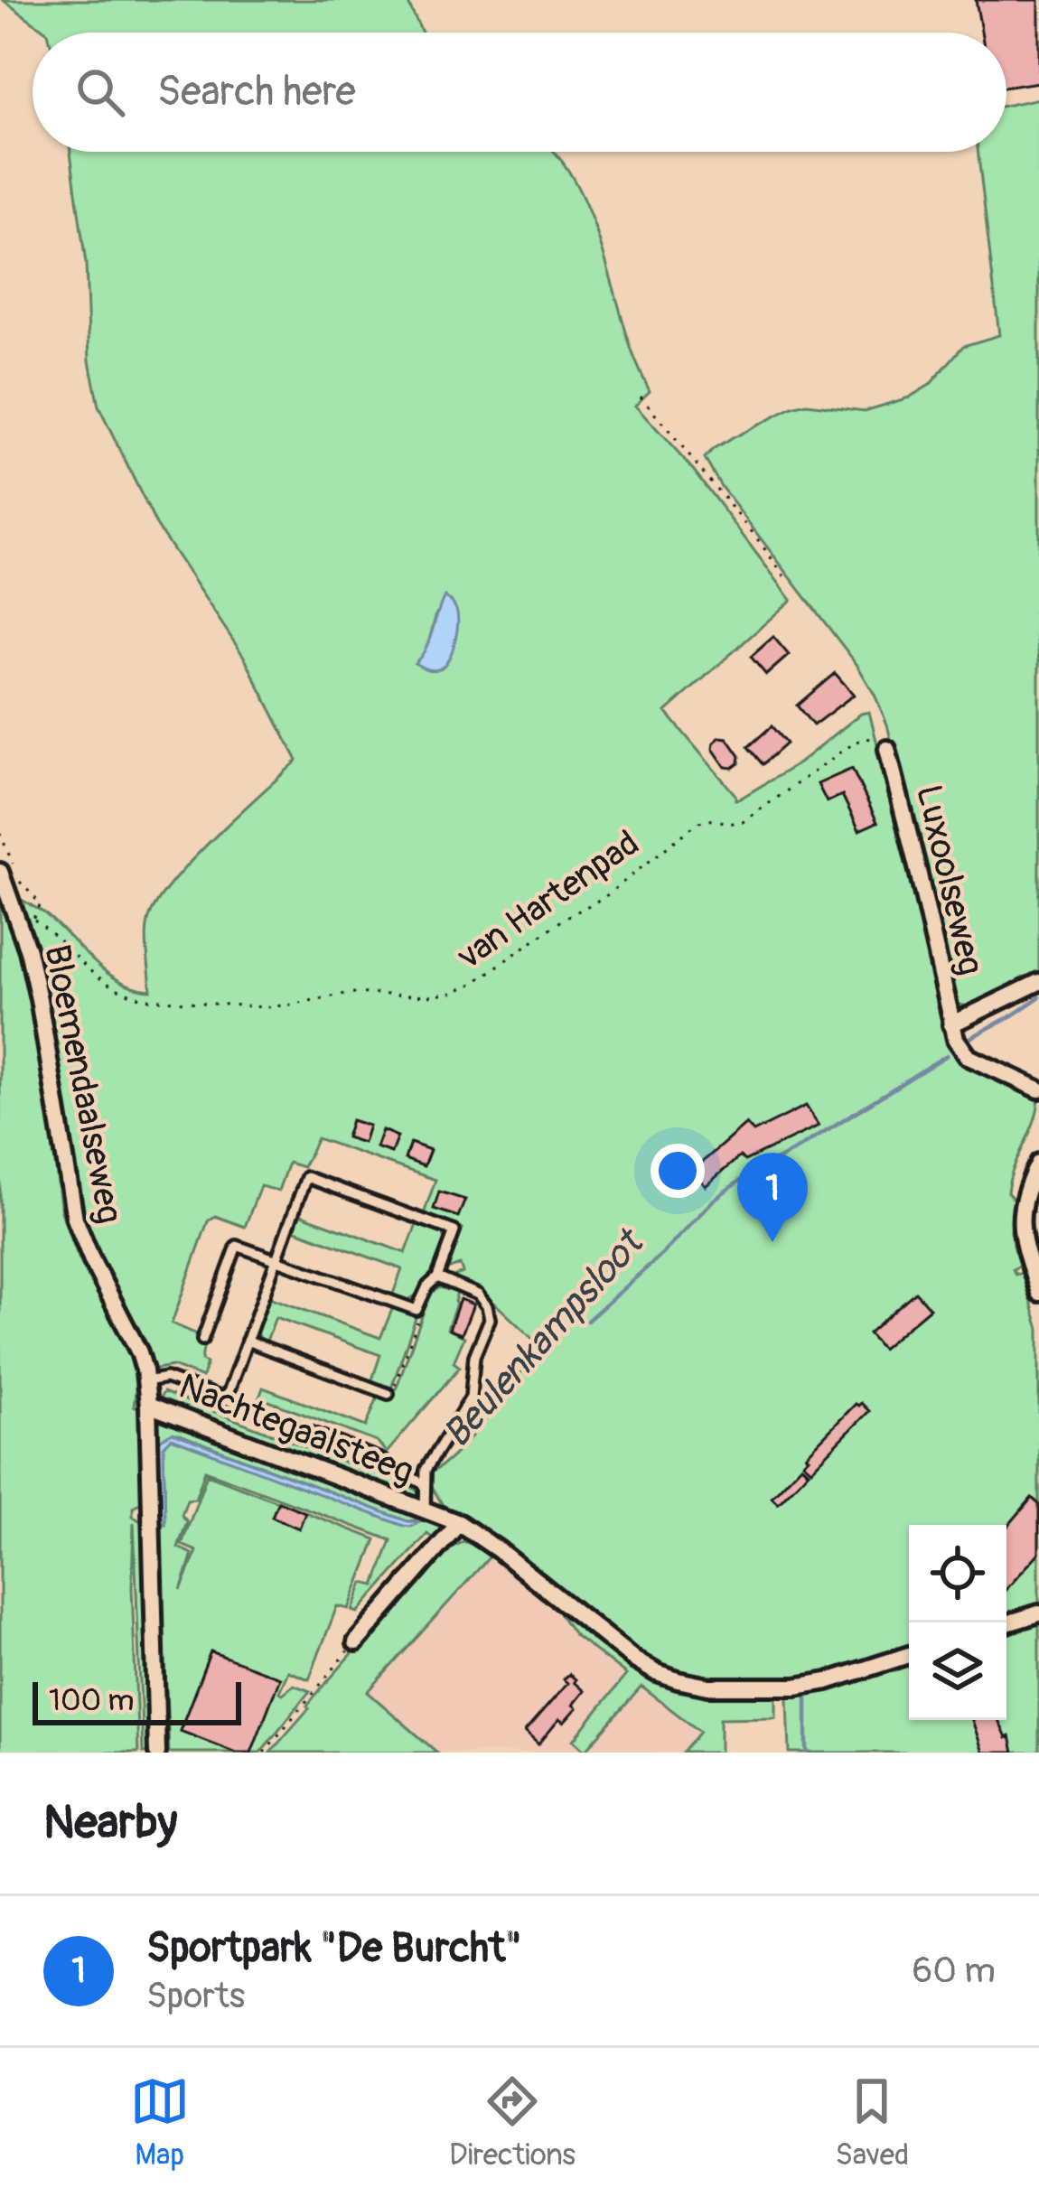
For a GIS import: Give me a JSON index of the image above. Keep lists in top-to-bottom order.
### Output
{
  "streets": {
    "street": ["Luxoolseweg", "Bloemendaalseweg", "Nachtegaalsteeg"],
    "path": ["van Hartenpad"]
  },
  "crossings": [
    ["Luxoolseweg", "van Hartenpad"],
    ["Bloemendaalseweg", "Nachtegaalsteeg"]
  ],
  "water": ["Beulenkampsloot"],
  "scale_bar": "100 m",
  "page": {
    "search": "Search here",
    "pins": "1",
    "scale": "100 m",
    "heading": "Nearby",
    "list": [
      {
        "mark": "1",
        "name": "Sportpark \"De Burcht\"",
        "note": "Sports",
        "value": "60 m"
      }
    ],
    "nav": ["Map", "Directions", "Saved"]
  }
}
